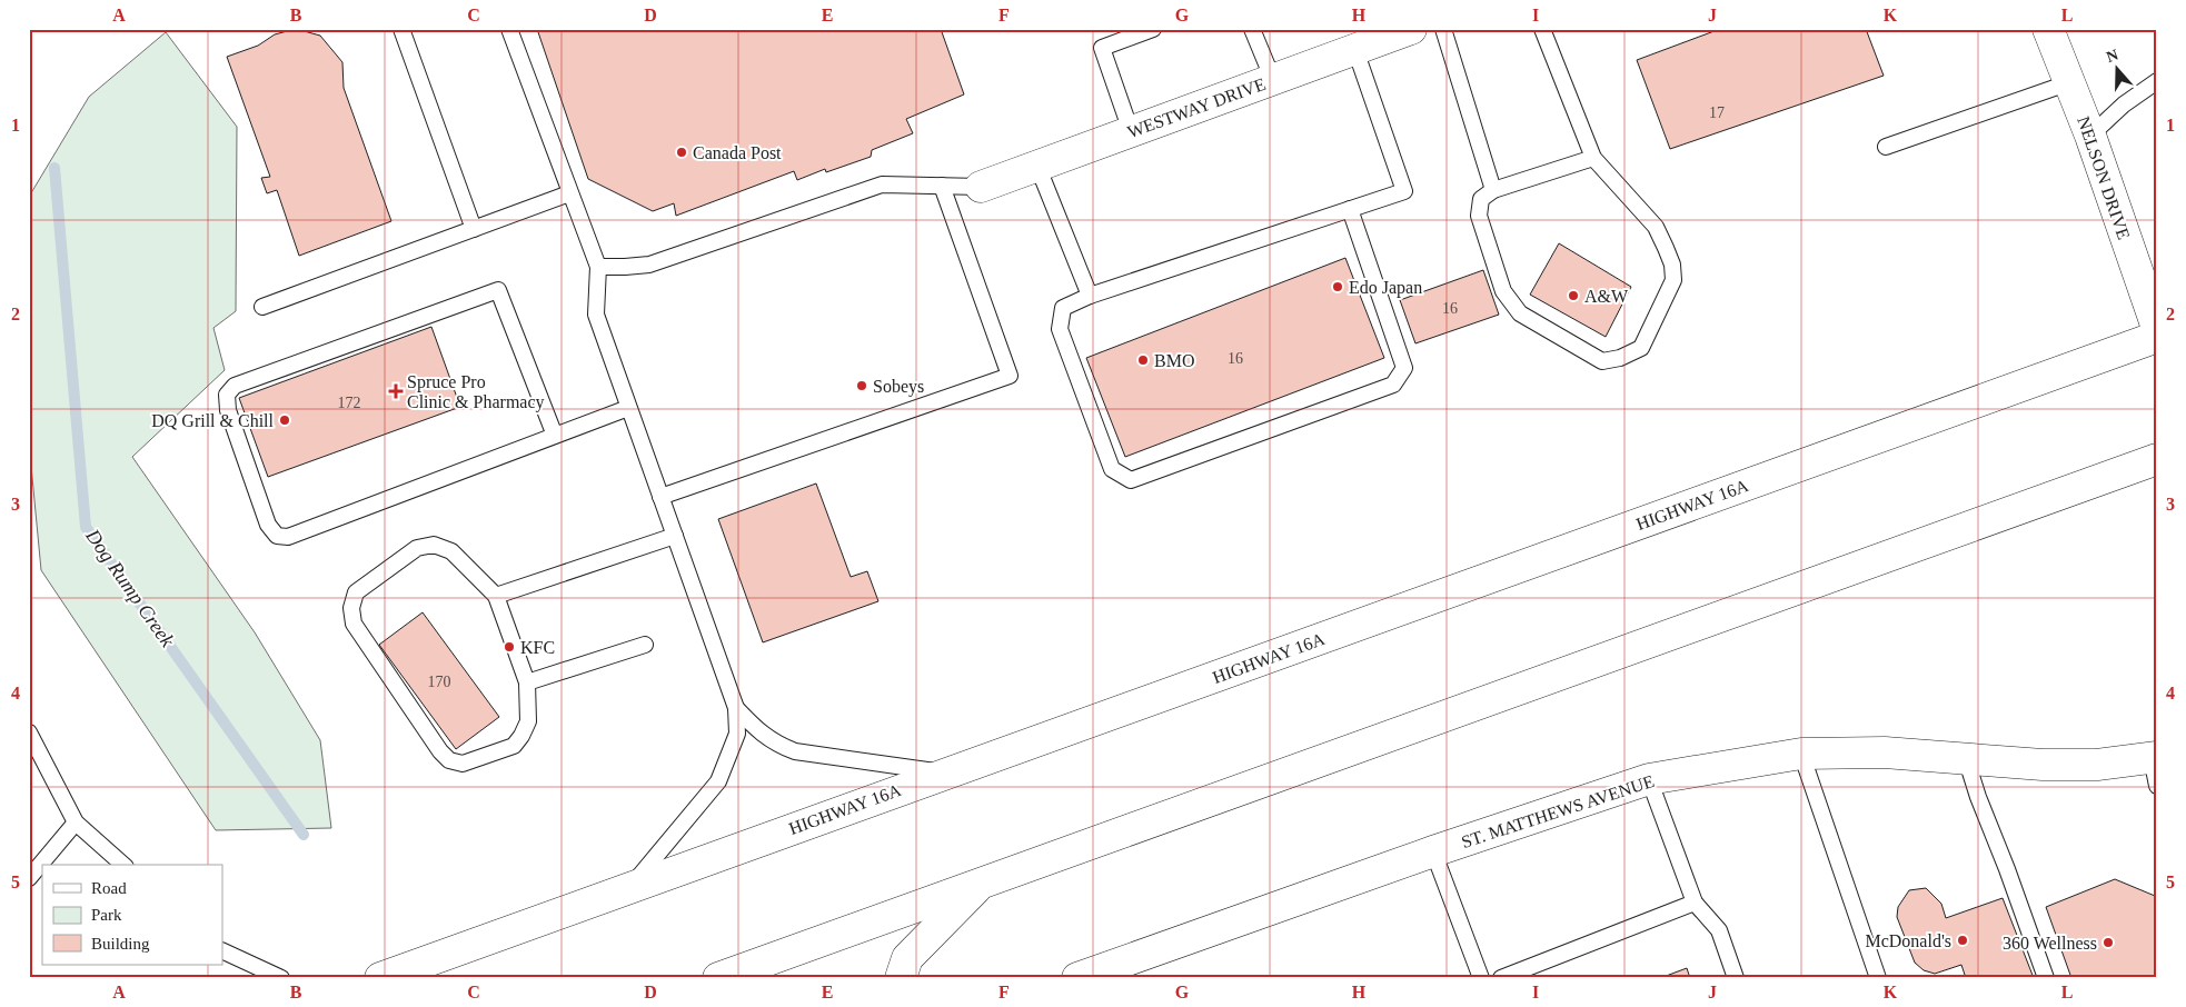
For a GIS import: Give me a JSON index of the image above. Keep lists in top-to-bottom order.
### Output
{
  "streets": {
    "main road": [
      "WESTWAY DRIVE",
      "NELSON DRIVE",
      "HIGHWAY 16A",
      "ST. MATTHEWS AVENUE"
    ]
  },
  "water": ["Dog Rump Creek"],
  "places": {
    "other": [
      "Canada Post",
      "Edo Japan",
      "A&W",
      "BMO",
      "Sobeys",
      "DQ Grill & Chill",
      "KFC",
      "McDonald's",
      "360 Wellness"
    ],
    "health": ["Spruce Pro Clinic & Pharmacy"]
  },
  "house_numbers": [
    "17",
    "16",
    "16",
    "172",
    "170"
  ],
  "legend": ["Road", "Park", "Building"],
  "north": "top",
  "grid": {
    "columns": [
      "A",
      "B",
      "C",
      "D",
      "E",
      "F",
      "G",
      "H",
      "I",
      "J",
      "K",
      "L"
    ],
    "rows": [
      "1",
      "2",
      "3",
      "4",
      "5"
    ]
  }
}
